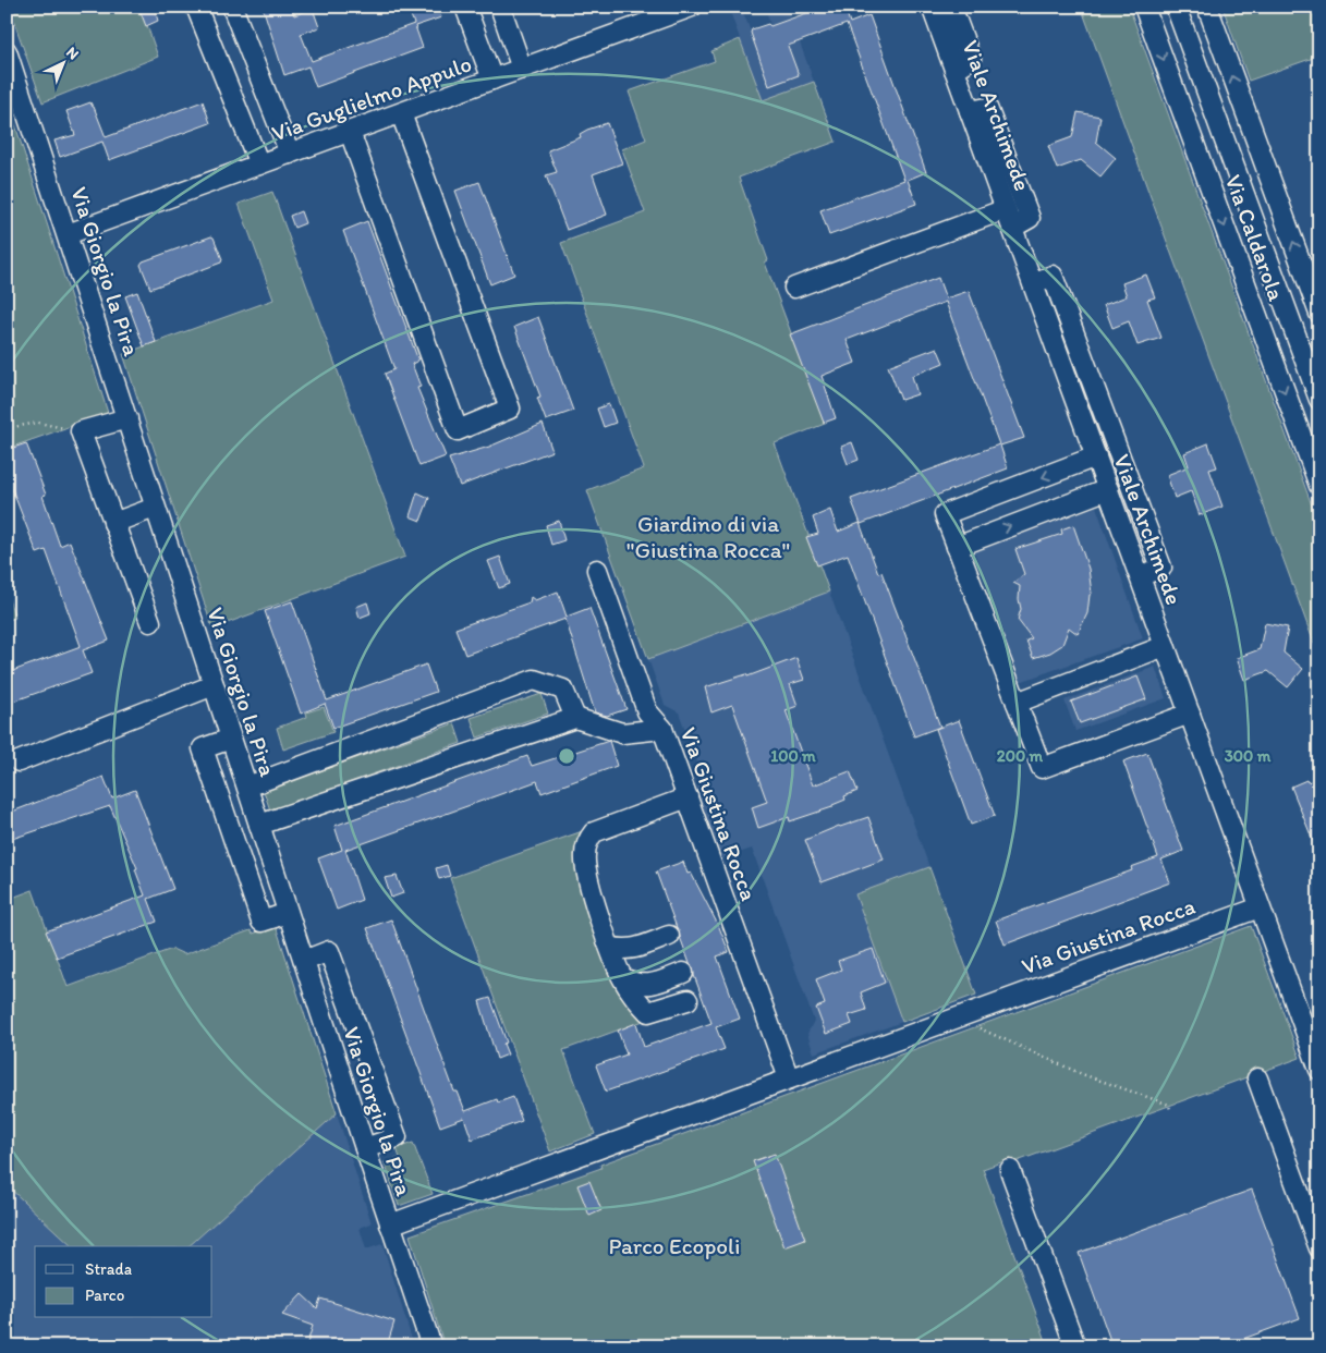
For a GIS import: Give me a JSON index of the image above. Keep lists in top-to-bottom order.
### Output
{
  "streets": {
    "street": [
      "Via Guglielmo Appulo",
      "Viale Archimede",
      "Via Caldarola",
      "Via Giorgio la Pira",
      "Via Giustina Rocca"
    ]
  },
  "crossings": [
    ["Via Guglielmo Appulo", "Via Giorgio la Pira"],
    ["Viale Archimede", "Via Giustina Rocca"],
    ["Via Giorgio la Pira", "Via Giustina Rocca"]
  ],
  "parks": ["Giardino di via \"Giustina Rocca\"", "Parco Ecopoli"],
  "legend": ["Strada", "Parco"],
  "north": "top right",
  "rings": ["100 m", "200 m", "300 m"]
}
